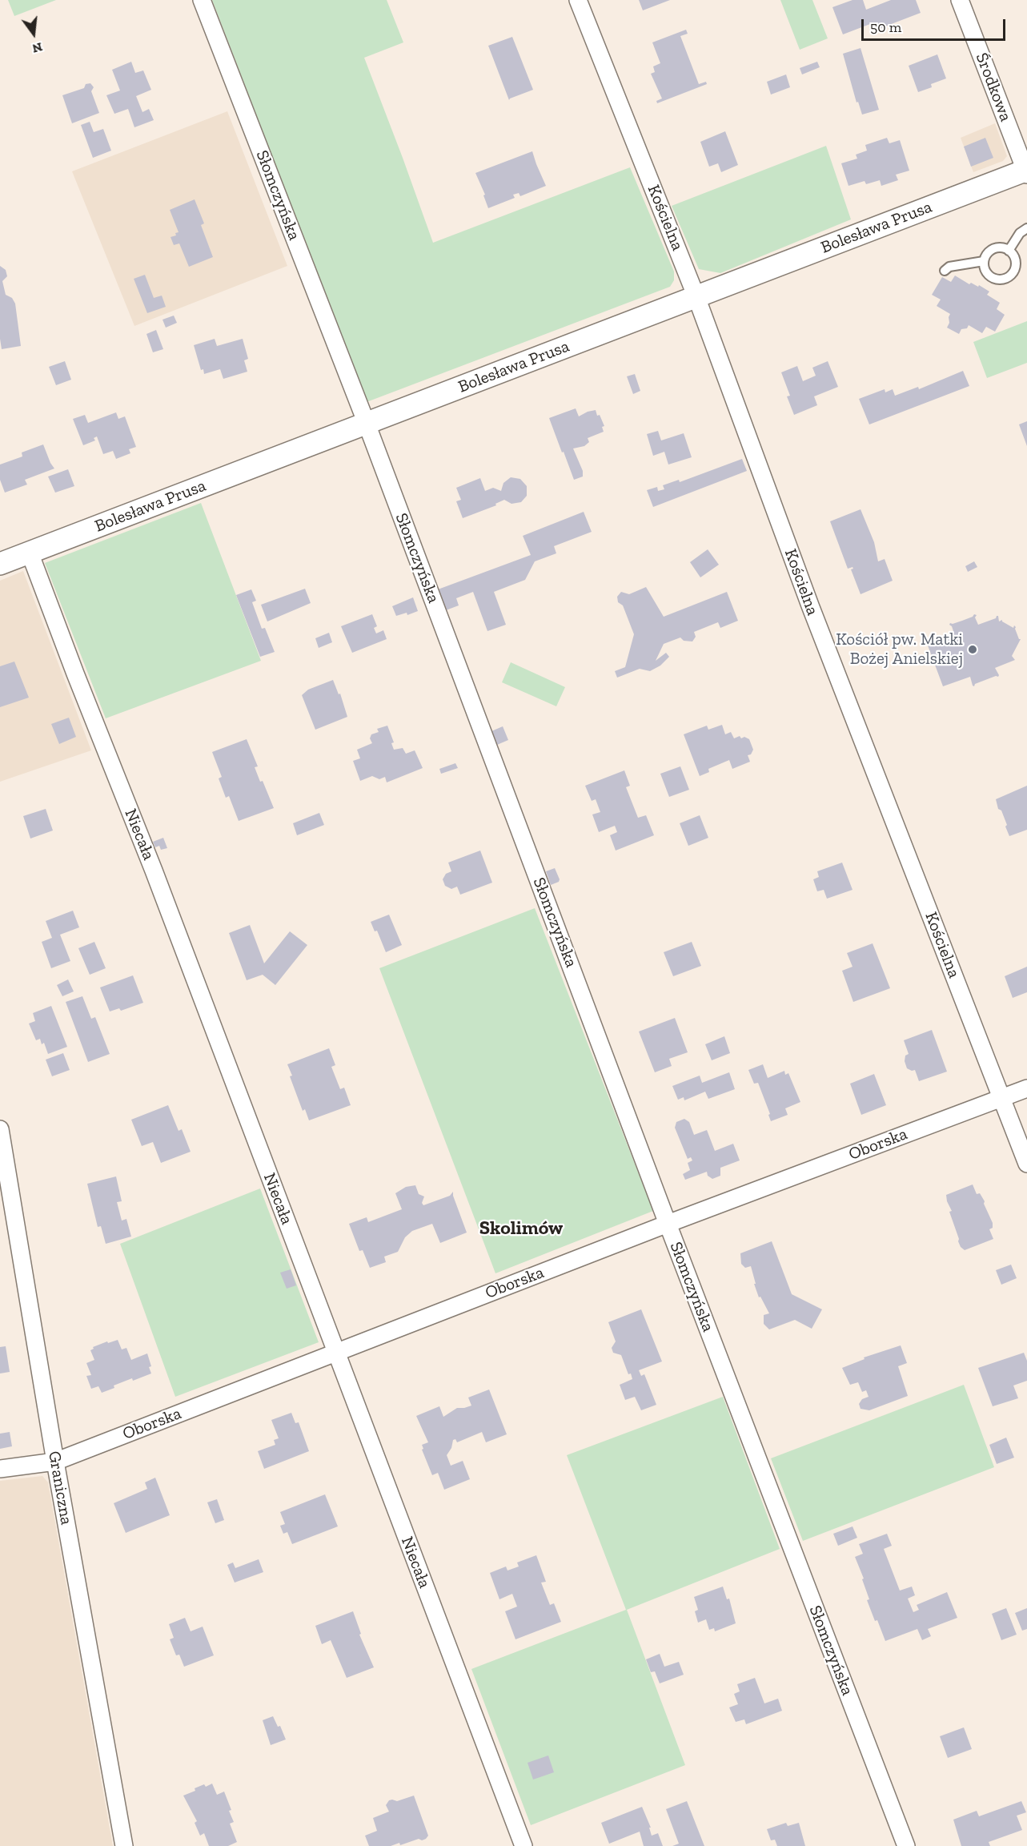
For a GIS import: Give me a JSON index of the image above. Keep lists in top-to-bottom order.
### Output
{
  "streets": {
    "street": [
      "Środkowa",
      "Słomczyńska",
      "Kościelna",
      "Bolesława Prusa",
      "Niecała",
      "Oborska",
      "Graniczna"
    ]
  },
  "crossings": [
    ["Środkowa", "Bolesława Prusa"],
    ["Słomczyńska", "Bolesława Prusa"],
    ["Słomczyńska", "Oborska"],
    ["Kościelna", "Bolesława Prusa"],
    ["Kościelna", "Oborska"],
    ["Bolesława Prusa", "Niecała"],
    ["Niecała", "Oborska"],
    ["Oborska", "Graniczna"]
  ],
  "districts": ["Skolimów"],
  "places": ["Kościół pw. Matki Bożej Anielskiej"],
  "scale_bar": "50 m",
  "north": "bottom"
}
